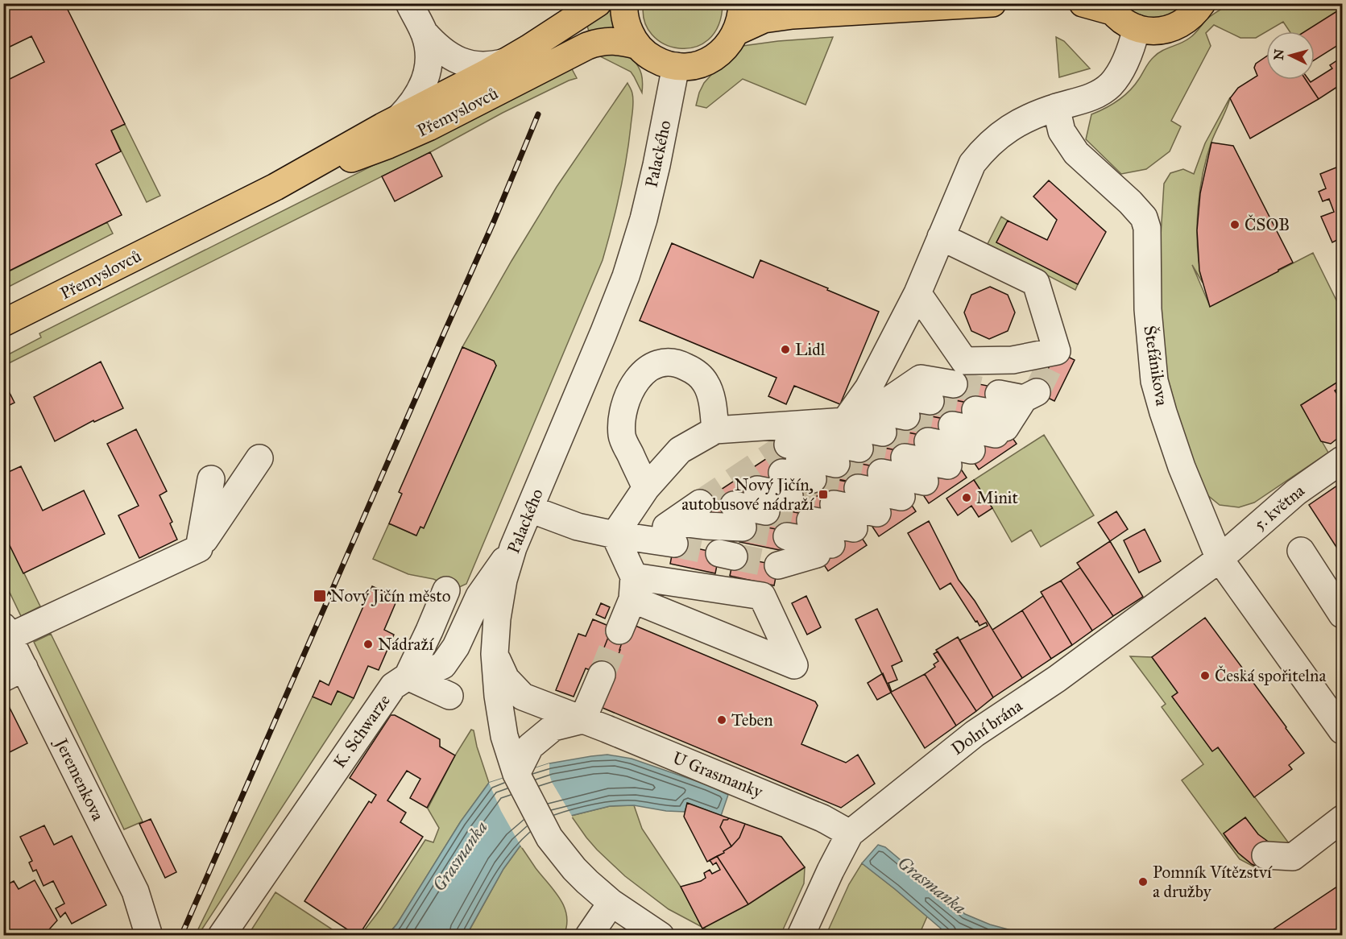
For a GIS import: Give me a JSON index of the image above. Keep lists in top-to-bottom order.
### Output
{
  "streets": {
    "main road": ["Přemyslovců"],
    "street": [
      "Palackého",
      "Štefánikova",
      "5. května",
      "Dolní brána",
      "K. Schwarze",
      "U Grasmanky",
      "Jeremenkova"
    ]
  },
  "crossings": [
    ["Palackého", "K. Schwarze"],
    ["Palackého", "U Grasmanky"],
    ["Štefánikova", "5. května"],
    ["Štefánikova", "Dolní brána"],
    ["5. května", "Dolní brána"],
    ["Dolní brána", "U Grasmanky"]
  ],
  "water": ["Grasmanka"],
  "places": {
    "other": [
      "ČSOB",
      "Lidl",
      "Minit",
      "Nádraží",
      "Česká spořitelna",
      "Teben",
      "Pomník Vítězství a družby"
    ],
    "transit": ["Nový Jičín, autobusové nádraží", "Nový Jičín město"]
  },
  "north": "left"
}
